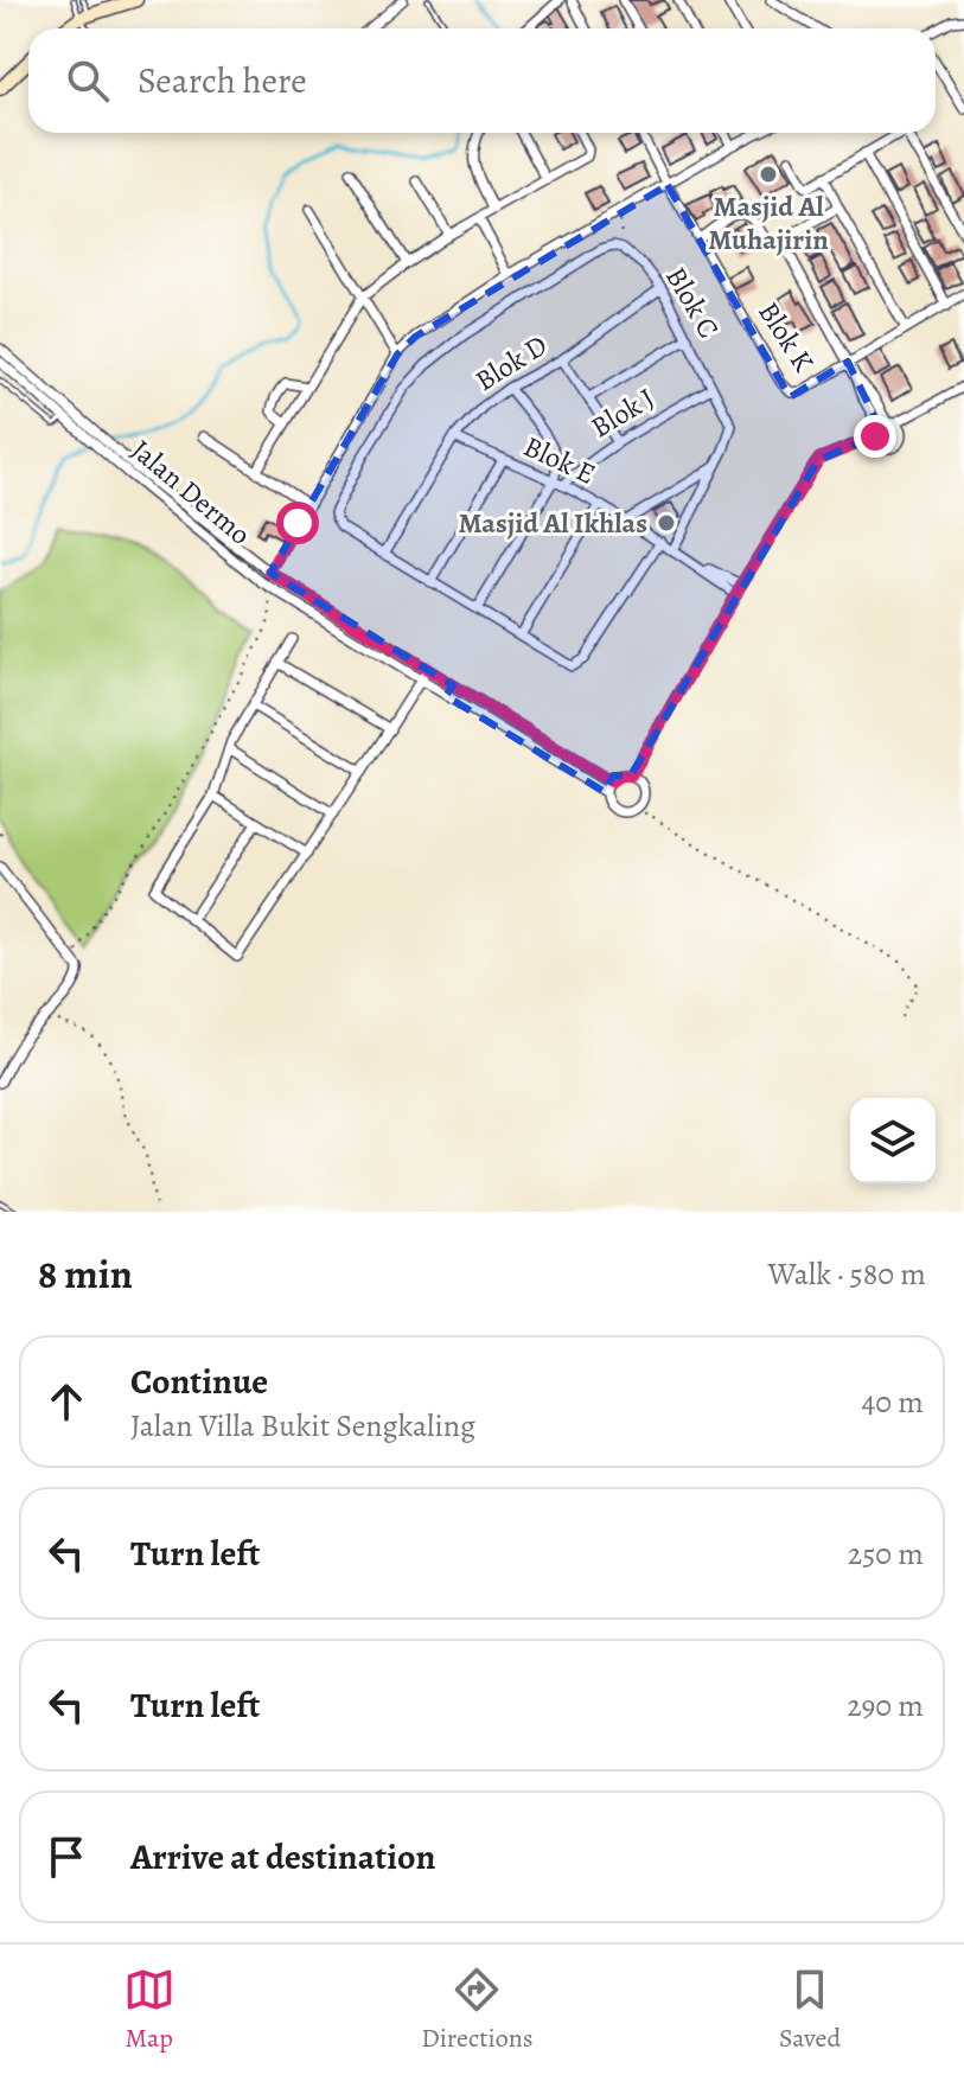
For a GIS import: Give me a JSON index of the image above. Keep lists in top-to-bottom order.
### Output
{
  "streets": {
    "street": [
      "Blok C",
      "Blok K",
      "Blok D",
      "Blok J",
      "Blok E",
      "Jalan Dermo"
    ]
  },
  "crossings": [
    ["Blok C", "Blok D"],
    ["Blok C", "Blok J"],
    ["Blok C", "Blok E"],
    ["Blok D", "Blok E"],
    ["Blok J", "Blok E"]
  ],
  "places": ["Masjid Al Muhajirin", "Masjid Al Ikhlas"],
  "page": {
    "search": "Search here",
    "heading": ["8 min", "Walk · 580 m"],
    "list": [
      ["Continue", "Jalan Villa Bukit Sengkaling", "40 m"],
      ["Turn left", "250 m"],
      ["Turn left", "290 m"],
      "Arrive at destination"
    ],
    "nav": ["Map", "Directions", "Saved"]
  }
}
